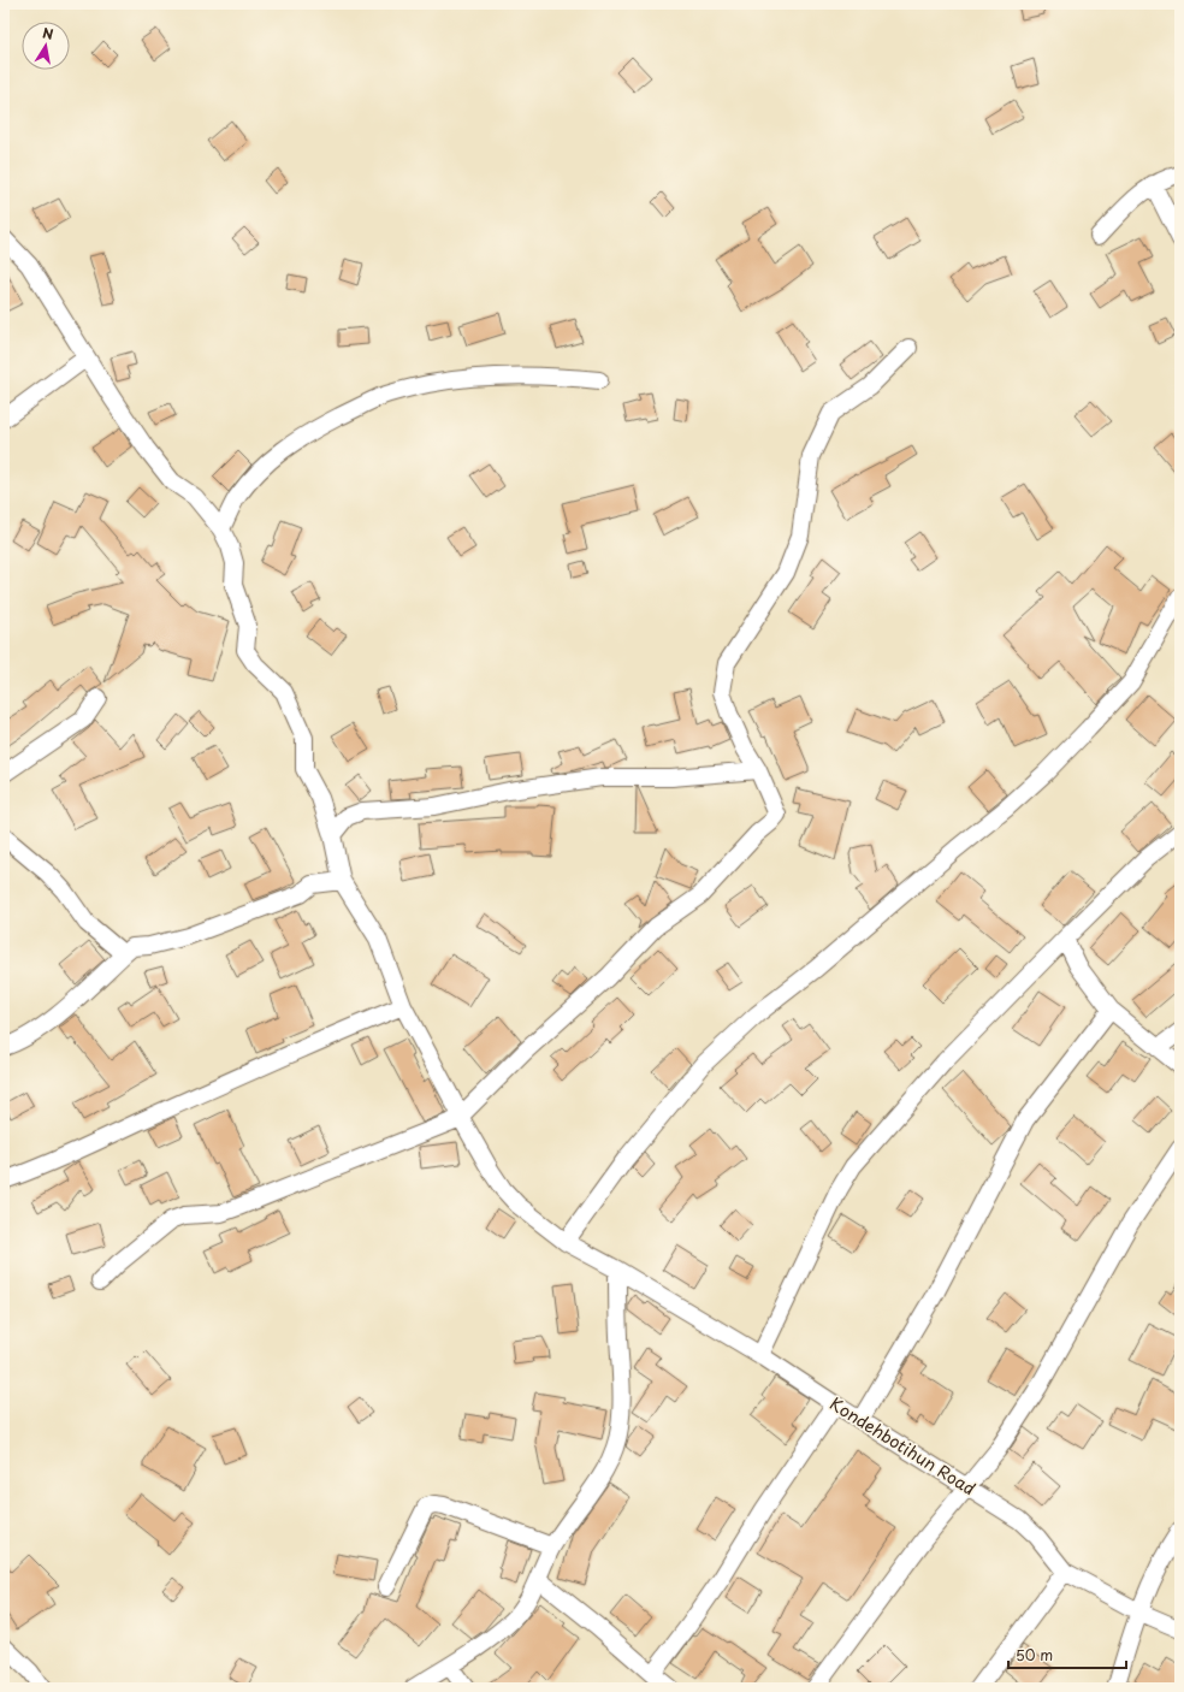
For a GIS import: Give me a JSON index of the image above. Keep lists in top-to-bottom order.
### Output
{
  "streets": {
    "street": ["Kondehbotihun Road"]
  },
  "scale_bar": "50 m",
  "north": "top"
}
